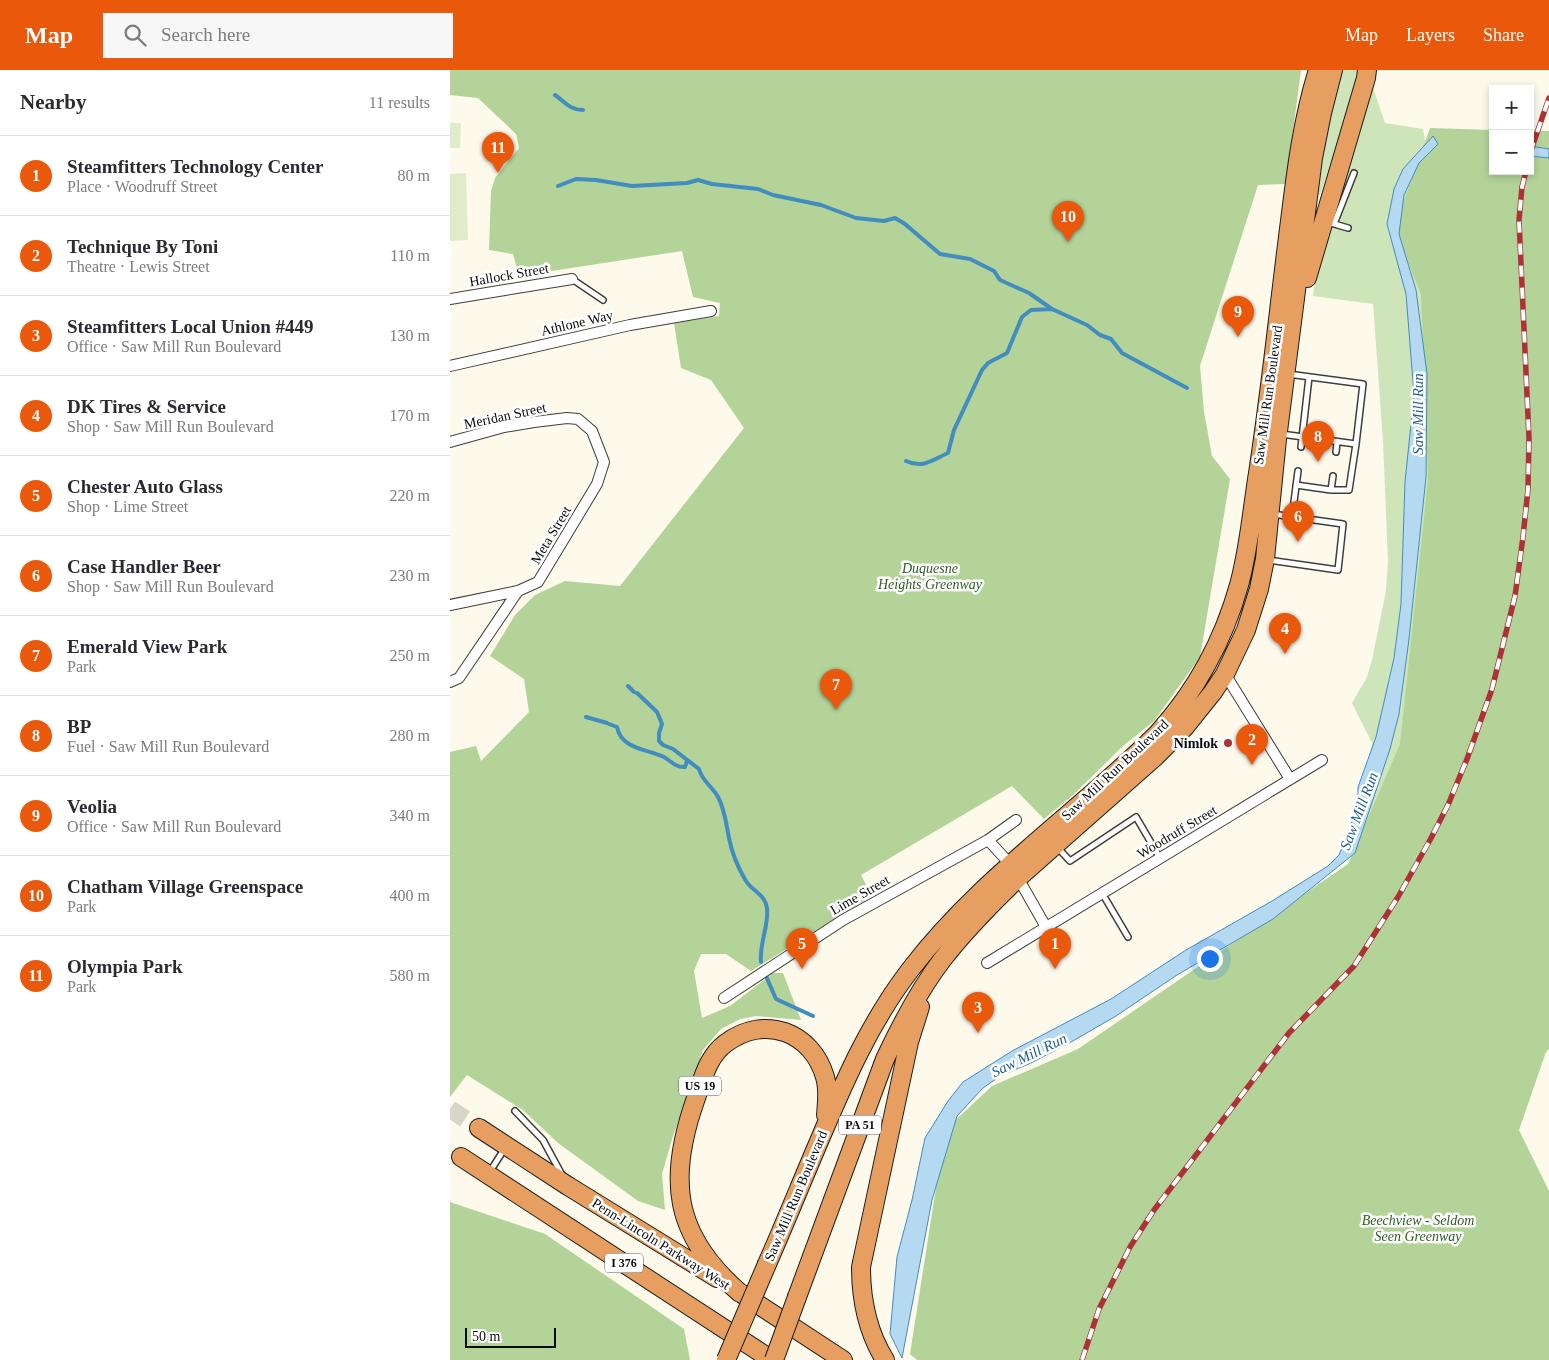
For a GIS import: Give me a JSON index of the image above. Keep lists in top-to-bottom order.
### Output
{
  "streets": {
    "highway": [
      "Saw Mill Run Boulevard",
      "US 19",
      "PA 51",
      "Penn-Lincoln Parkway West",
      "I 376"
    ],
    "street": [
      "Hallock Street",
      "Athlone Way",
      "Meridan Street",
      "Meta Street",
      "Woodruff Street",
      "Lime Street"
    ]
  },
  "crossings": [
    ["Saw Mill Run Boulevard", "US 19"],
    ["Saw Mill Run Boulevard", "I 376"],
    ["Meridan Street", "Meta Street"],
    ["US 19", "Penn-Lincoln Parkway West"]
  ],
  "water": ["Saw Mill Run"],
  "parks": ["Duquesne Heights Greenway", "Beechview - Seldom Seen Greenway"],
  "places": ["Nimlok"],
  "scale_bar": "50 m",
  "page": {
    "header": "Map",
    "search": "Search here",
    "nav": ["Map", "Layers", "Share"],
    "heading": ["Nearby", "11 results"],
    "map_buttons": ["+", "−"],
    "pins": [
      "11",
      "10",
      "9",
      "8",
      "6",
      "4",
      "7",
      "2",
      "1",
      "5",
      "3"
    ],
    "list": [
      {
        "mark": "1",
        "name": "Steamfitters Technology Center",
        "note": "Place · Woodruff Street",
        "value": "80 m"
      },
      {
        "mark": "2",
        "name": "Technique By Toni",
        "note": "Theatre · Lewis Street",
        "value": "110 m"
      },
      {
        "mark": "3",
        "name": "Steamfitters Local Union #449",
        "note": "Office · Saw Mill Run Boulevard",
        "value": "130 m"
      },
      {
        "mark": "4",
        "name": "DK Tires & Service",
        "note": "Shop · Saw Mill Run Boulevard",
        "value": "170 m"
      },
      {
        "mark": "5",
        "name": "Chester Auto Glass",
        "note": "Shop · Lime Street",
        "value": "220 m"
      },
      {
        "mark": "6",
        "name": "Case Handler Beer",
        "note": "Shop · Saw Mill Run Boulevard",
        "value": "230 m"
      },
      {
        "mark": "7",
        "name": "Emerald View Park",
        "note": "Park",
        "value": "250 m"
      },
      {
        "mark": "8",
        "name": "BP",
        "note": "Fuel · Saw Mill Run Boulevard",
        "value": "280 m"
      },
      {
        "mark": "9",
        "name": "Veolia",
        "note": "Office · Saw Mill Run Boulevard",
        "value": "340 m"
      },
      {
        "mark": "10",
        "name": "Chatham Village Greenspace",
        "note": "Park",
        "value": "400 m"
      },
      {
        "mark": "11",
        "name": "Olympia Park",
        "note": "Park",
        "value": "580 m"
      }
    ],
    "scale": "50 m"
  }
}
